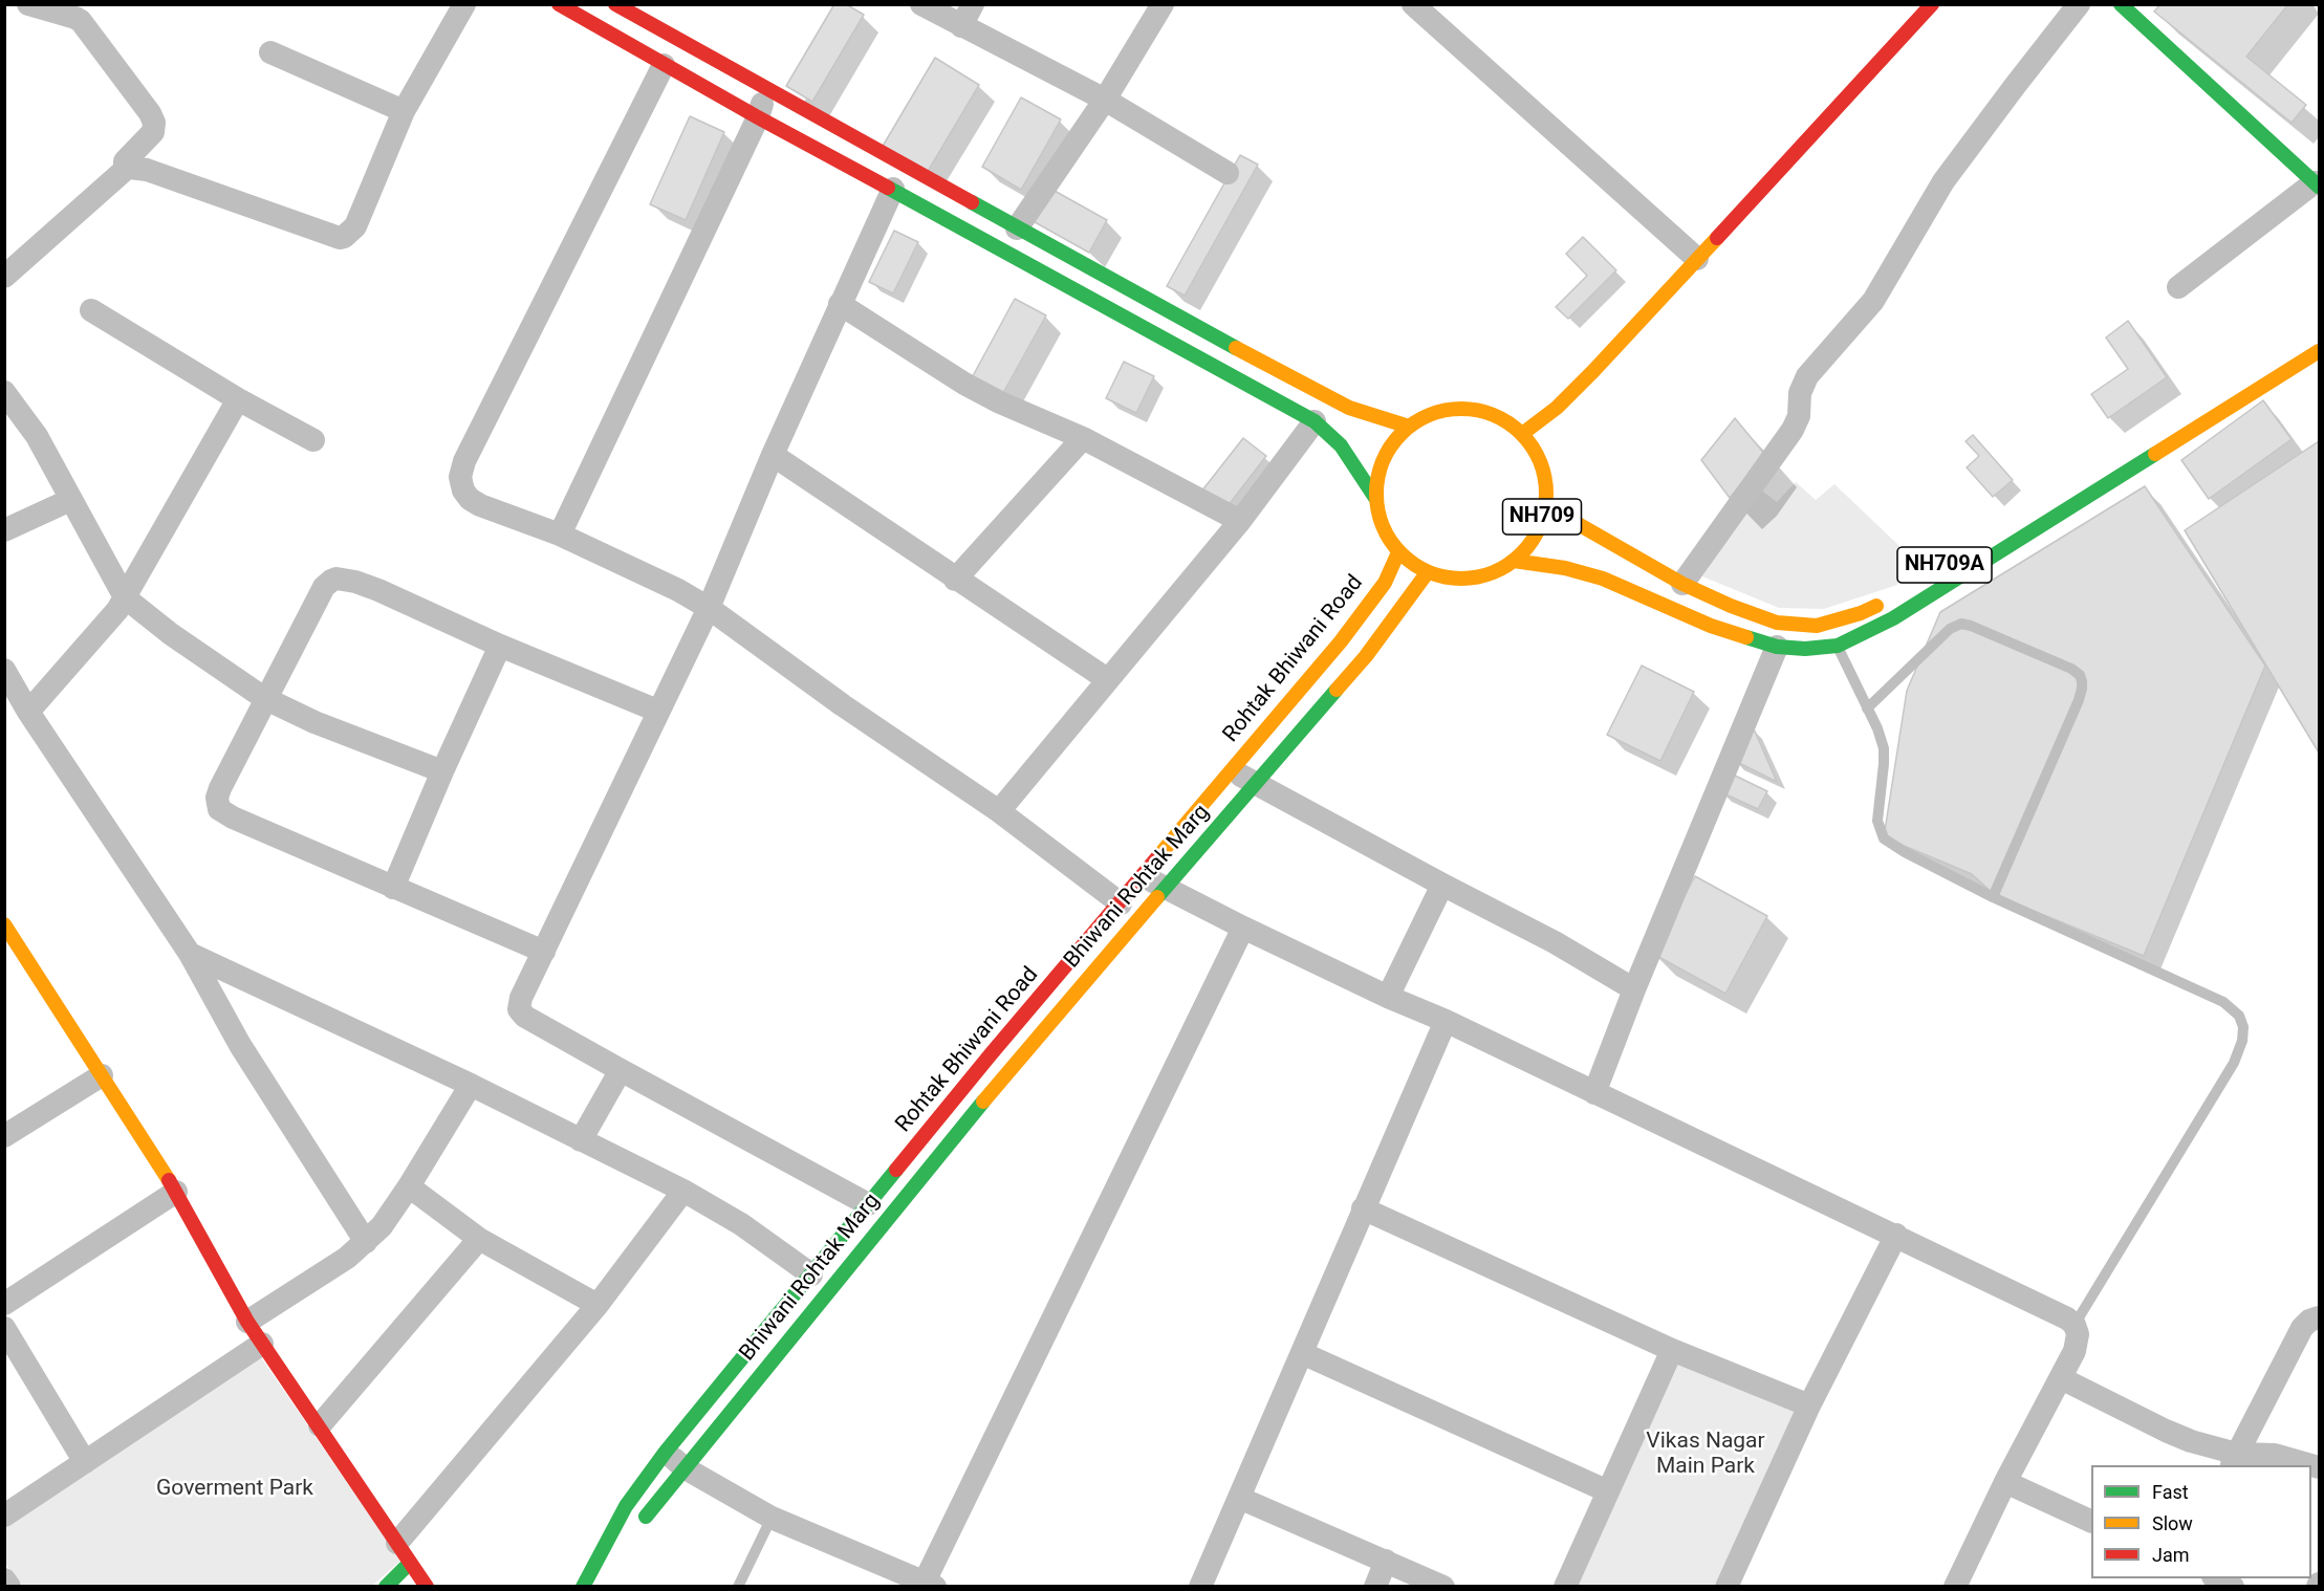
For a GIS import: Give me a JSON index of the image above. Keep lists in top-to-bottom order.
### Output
{
  "streets": {
    "main road": [
      "NH709",
      "NH709A",
      "Rohtak Bhiwani Road",
      "Bhiwani Rohtak Marg"
    ]
  },
  "crossings": [
    ["NH709", "NH709A"],
    ["NH709", "Rohtak Bhiwani Road"],
    ["NH709", "Bhiwani Rohtak Marg"],
    ["NH709A", "Rohtak Bhiwani Road"],
    ["NH709A", "Bhiwani Rohtak Marg"],
    ["Rohtak Bhiwani Road", "Bhiwani Rohtak Marg"]
  ],
  "parks": ["Vikas Nagar Main Park", "Goverment Park"],
  "legend": ["Fast", "Slow", "Jam"]
}
